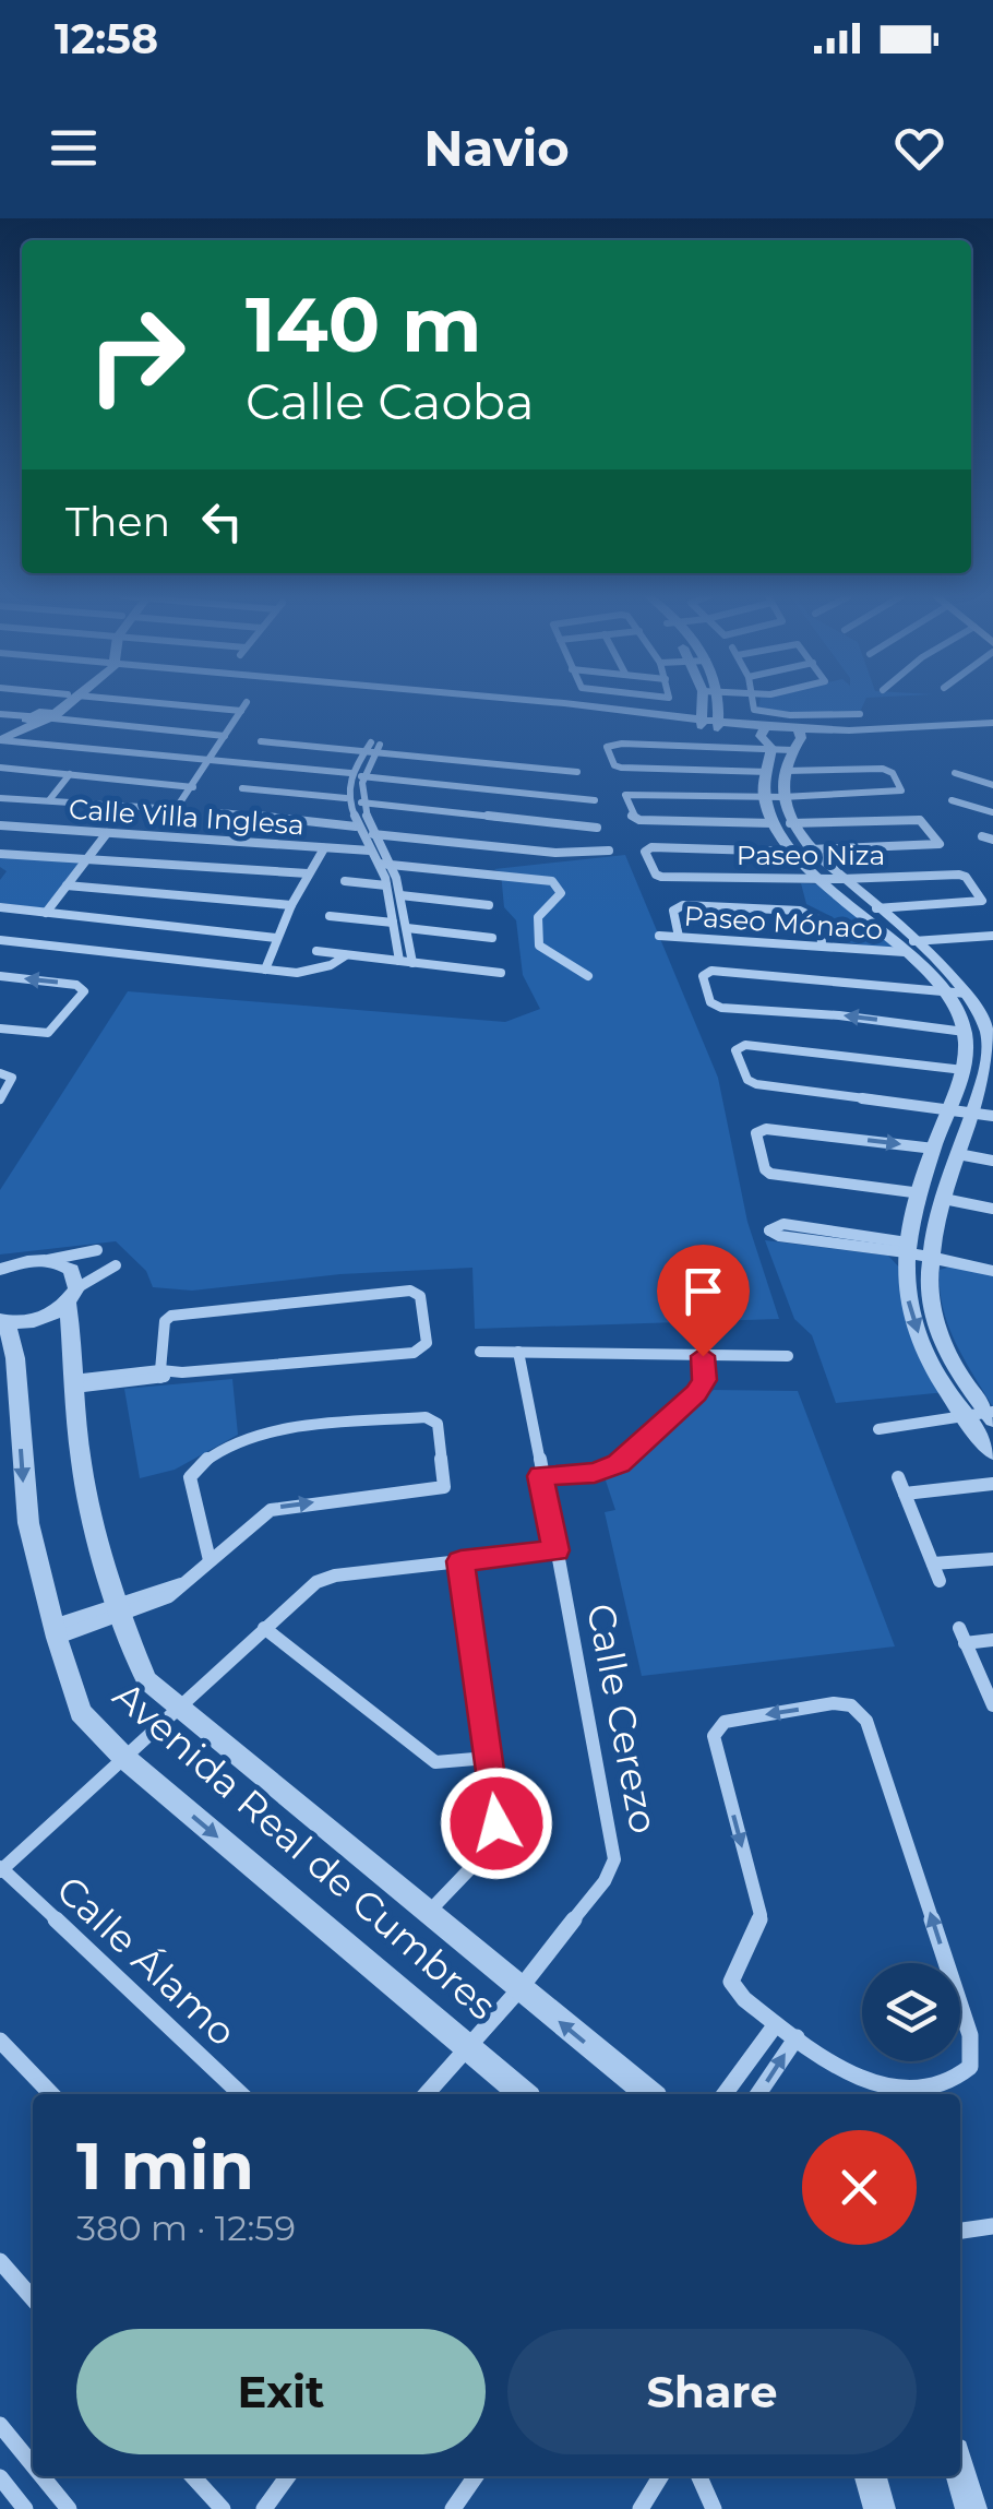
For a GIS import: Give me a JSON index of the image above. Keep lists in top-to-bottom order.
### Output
{
  "streets": {
    "street": [
      "Calle Villa Inglesa",
      "Paseo Niza",
      "Paseo Mónaco",
      "Calle Cerezo",
      "Avenida Real de Cumbres",
      "Calle Álamo"
    ]
  },
  "crossings": [
    ["Calle Cerezo", "Avenida Real de Cumbres"]
  ],
  "page": {
    "status": "12:58",
    "header": "Navio",
    "turn": ["140 m", "Calle Caoba"],
    "then": "Then",
    "heading": ["1 min", "380 m · 12:59"],
    "buttons": ["Exit", "Share"]
  }
}
